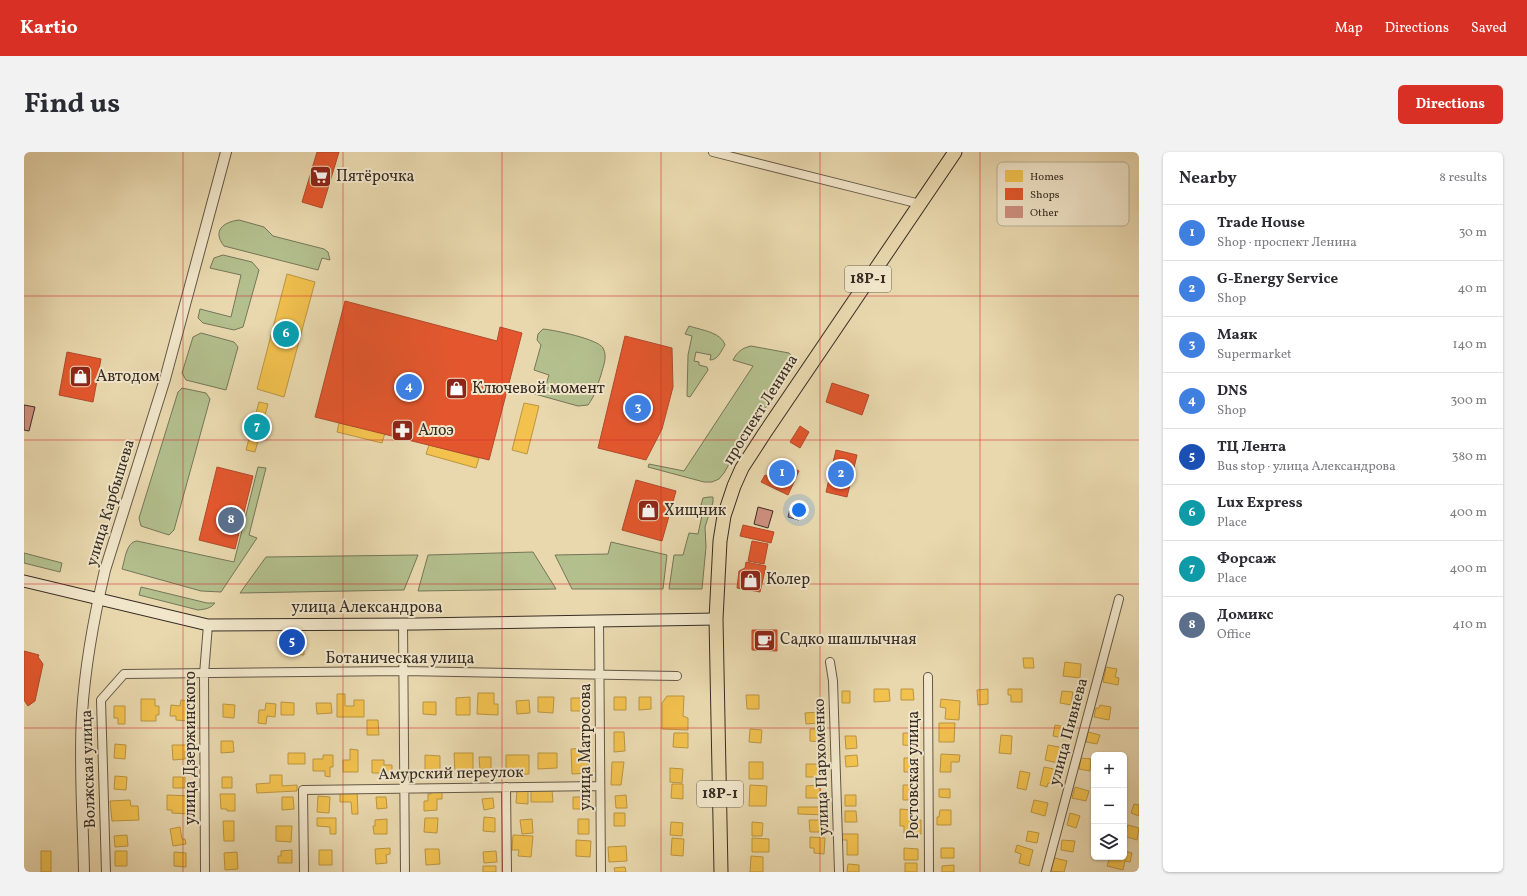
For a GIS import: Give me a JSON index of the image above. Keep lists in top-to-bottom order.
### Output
{
  "streets": {
    "main road": ["18Р-1", "проспект Ленина", "улица Александрова"],
    "street": [
      "улица Карбышева",
      "Ботаническая улица",
      "улица Пивнева",
      "улица Матросова",
      "улица Дзержинского",
      "улица Пархоменко",
      "Волжская улица",
      "Амурский переулок",
      "Ростовская улица"
    ]
  },
  "crossings": [
    ["проспект Ленина", "улица Александрова"],
    ["улица Карбышева", "улица Александрова"],
    ["улица Александрова", "улица Матросова"],
    ["улица Александрова", "улица Дзержинского"],
    ["Ботаническая улица", "улица Матросова"],
    ["Ботаническая улица", "улица Дзержинского"],
    ["Ботаническая улица", "Волжская улица"],
    ["улица Матросова", "Амурский переулок"]
  ],
  "places": {
    "supermarket": ["Пятёрочка"],
    "shop": [
      "Автодом",
      "Ключевой момент",
      "Хищник",
      "Колер"
    ],
    "pharmacy": ["Алоэ"],
    "cafe": ["Садко шашлычная"]
  },
  "legend": ["Homes", "Shops", "Other"],
  "page": {
    "header": "Kartio",
    "nav": ["Map", "Directions", "Saved"],
    "title": "Find us",
    "buttons": "Directions",
    "heading": ["Nearby", "8 results"],
    "list": [
      {
        "mark": "1",
        "name": "Trade House",
        "note": "Shop · проспект Ленина",
        "value": "30 m"
      },
      {
        "mark": "2",
        "name": "G-Energy Service",
        "note": "Shop",
        "value": "40 m"
      },
      {
        "mark": "3",
        "name": "Маяк",
        "note": "Supermarket",
        "value": "140 m"
      },
      {
        "mark": "4",
        "name": "DNS",
        "note": "Shop",
        "value": "300 m"
      },
      {
        "mark": "5",
        "name": "ТЦ Лента",
        "note": "Bus stop · улица Александрова",
        "value": "380 m"
      },
      {
        "mark": "6",
        "name": "Lux Express",
        "note": "Place",
        "value": "400 m"
      },
      {
        "mark": "7",
        "name": "Форсаж",
        "note": "Place",
        "value": "400 m"
      },
      {
        "mark": "8",
        "name": "Домикс",
        "note": "Office",
        "value": "410 m"
      }
    ],
    "pins": [
      "6",
      "4",
      "3",
      "7",
      "1",
      "2",
      "8",
      "5"
    ],
    "map_buttons": ["+", "−"]
  }
}
